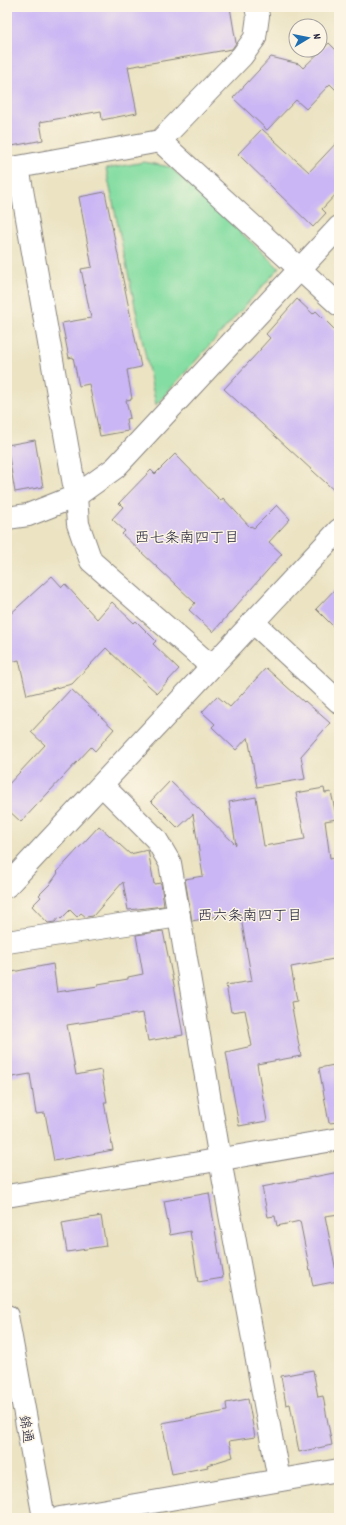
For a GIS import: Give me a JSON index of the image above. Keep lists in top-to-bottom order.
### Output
{
  "streets": {
    "street": ["錦通"]
  },
  "districts": ["西七条南四丁目", "西六条南四丁目"],
  "north": "right"
}
